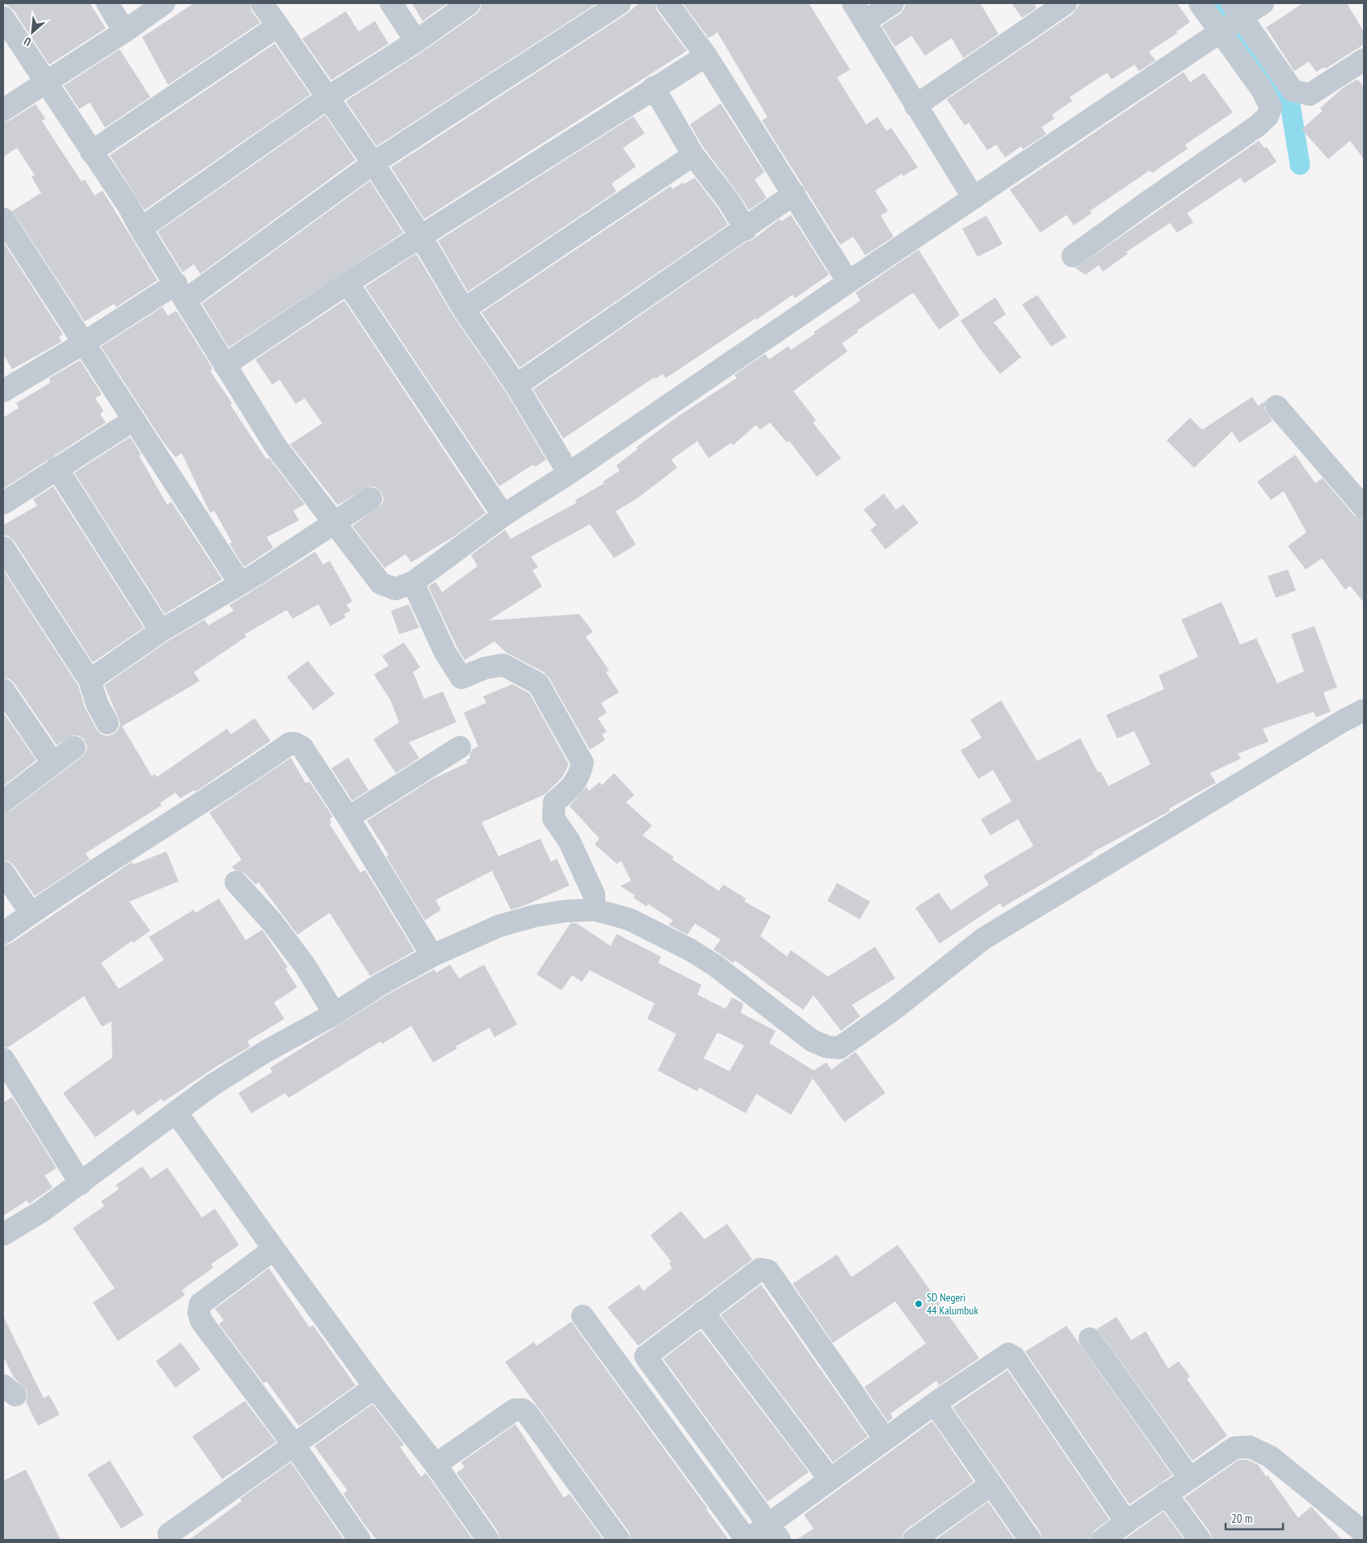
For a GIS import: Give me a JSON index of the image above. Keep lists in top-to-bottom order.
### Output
{
  "places": ["SD Negeri 44 Kalumbuk"],
  "scale_bar": "20 m",
  "north": "bottom left"
}
